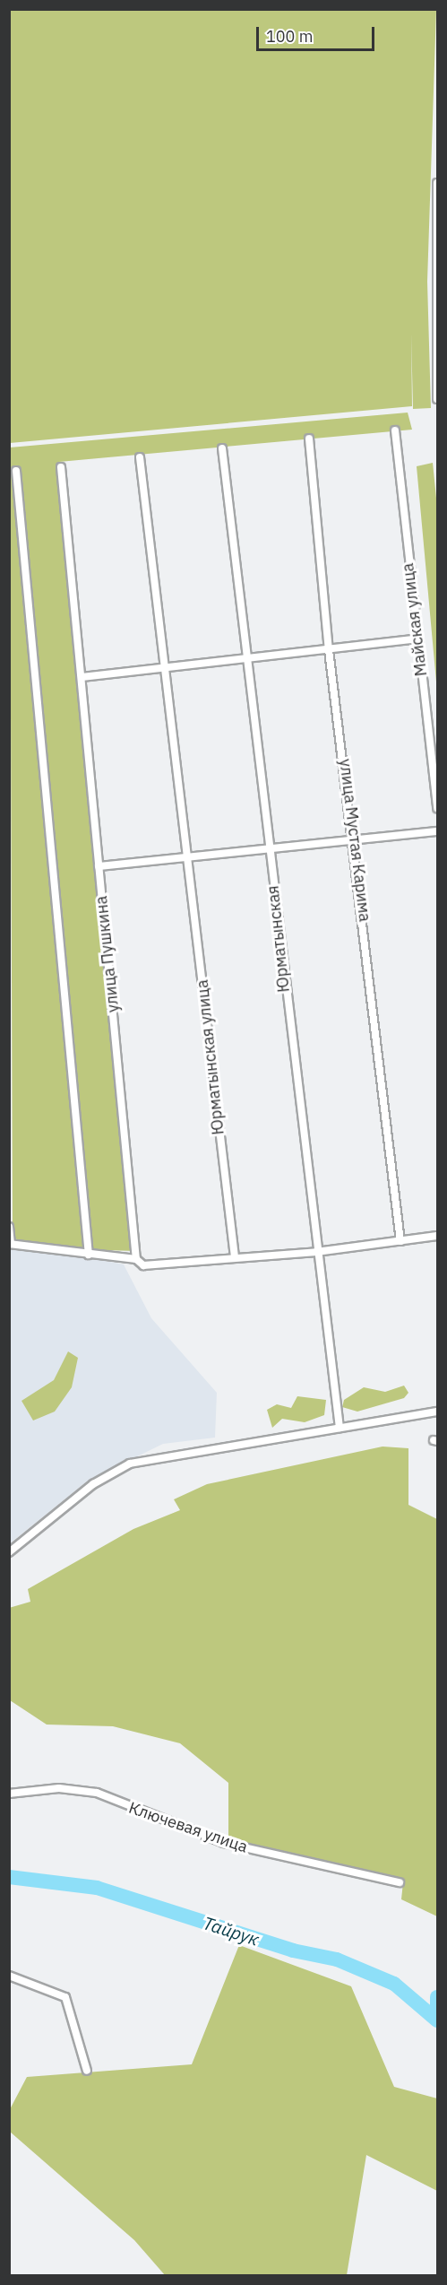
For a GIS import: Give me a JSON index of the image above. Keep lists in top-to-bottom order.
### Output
{
  "streets": {
    "street": [
      "Майская улица",
      "улица Мустая Карима",
      "Юрматынская",
      "улица Пушкина",
      "Юрматынская улица",
      "Ключевая улица"
    ]
  },
  "water": ["Тайрук"],
  "scale_bar": "100 m"
}
